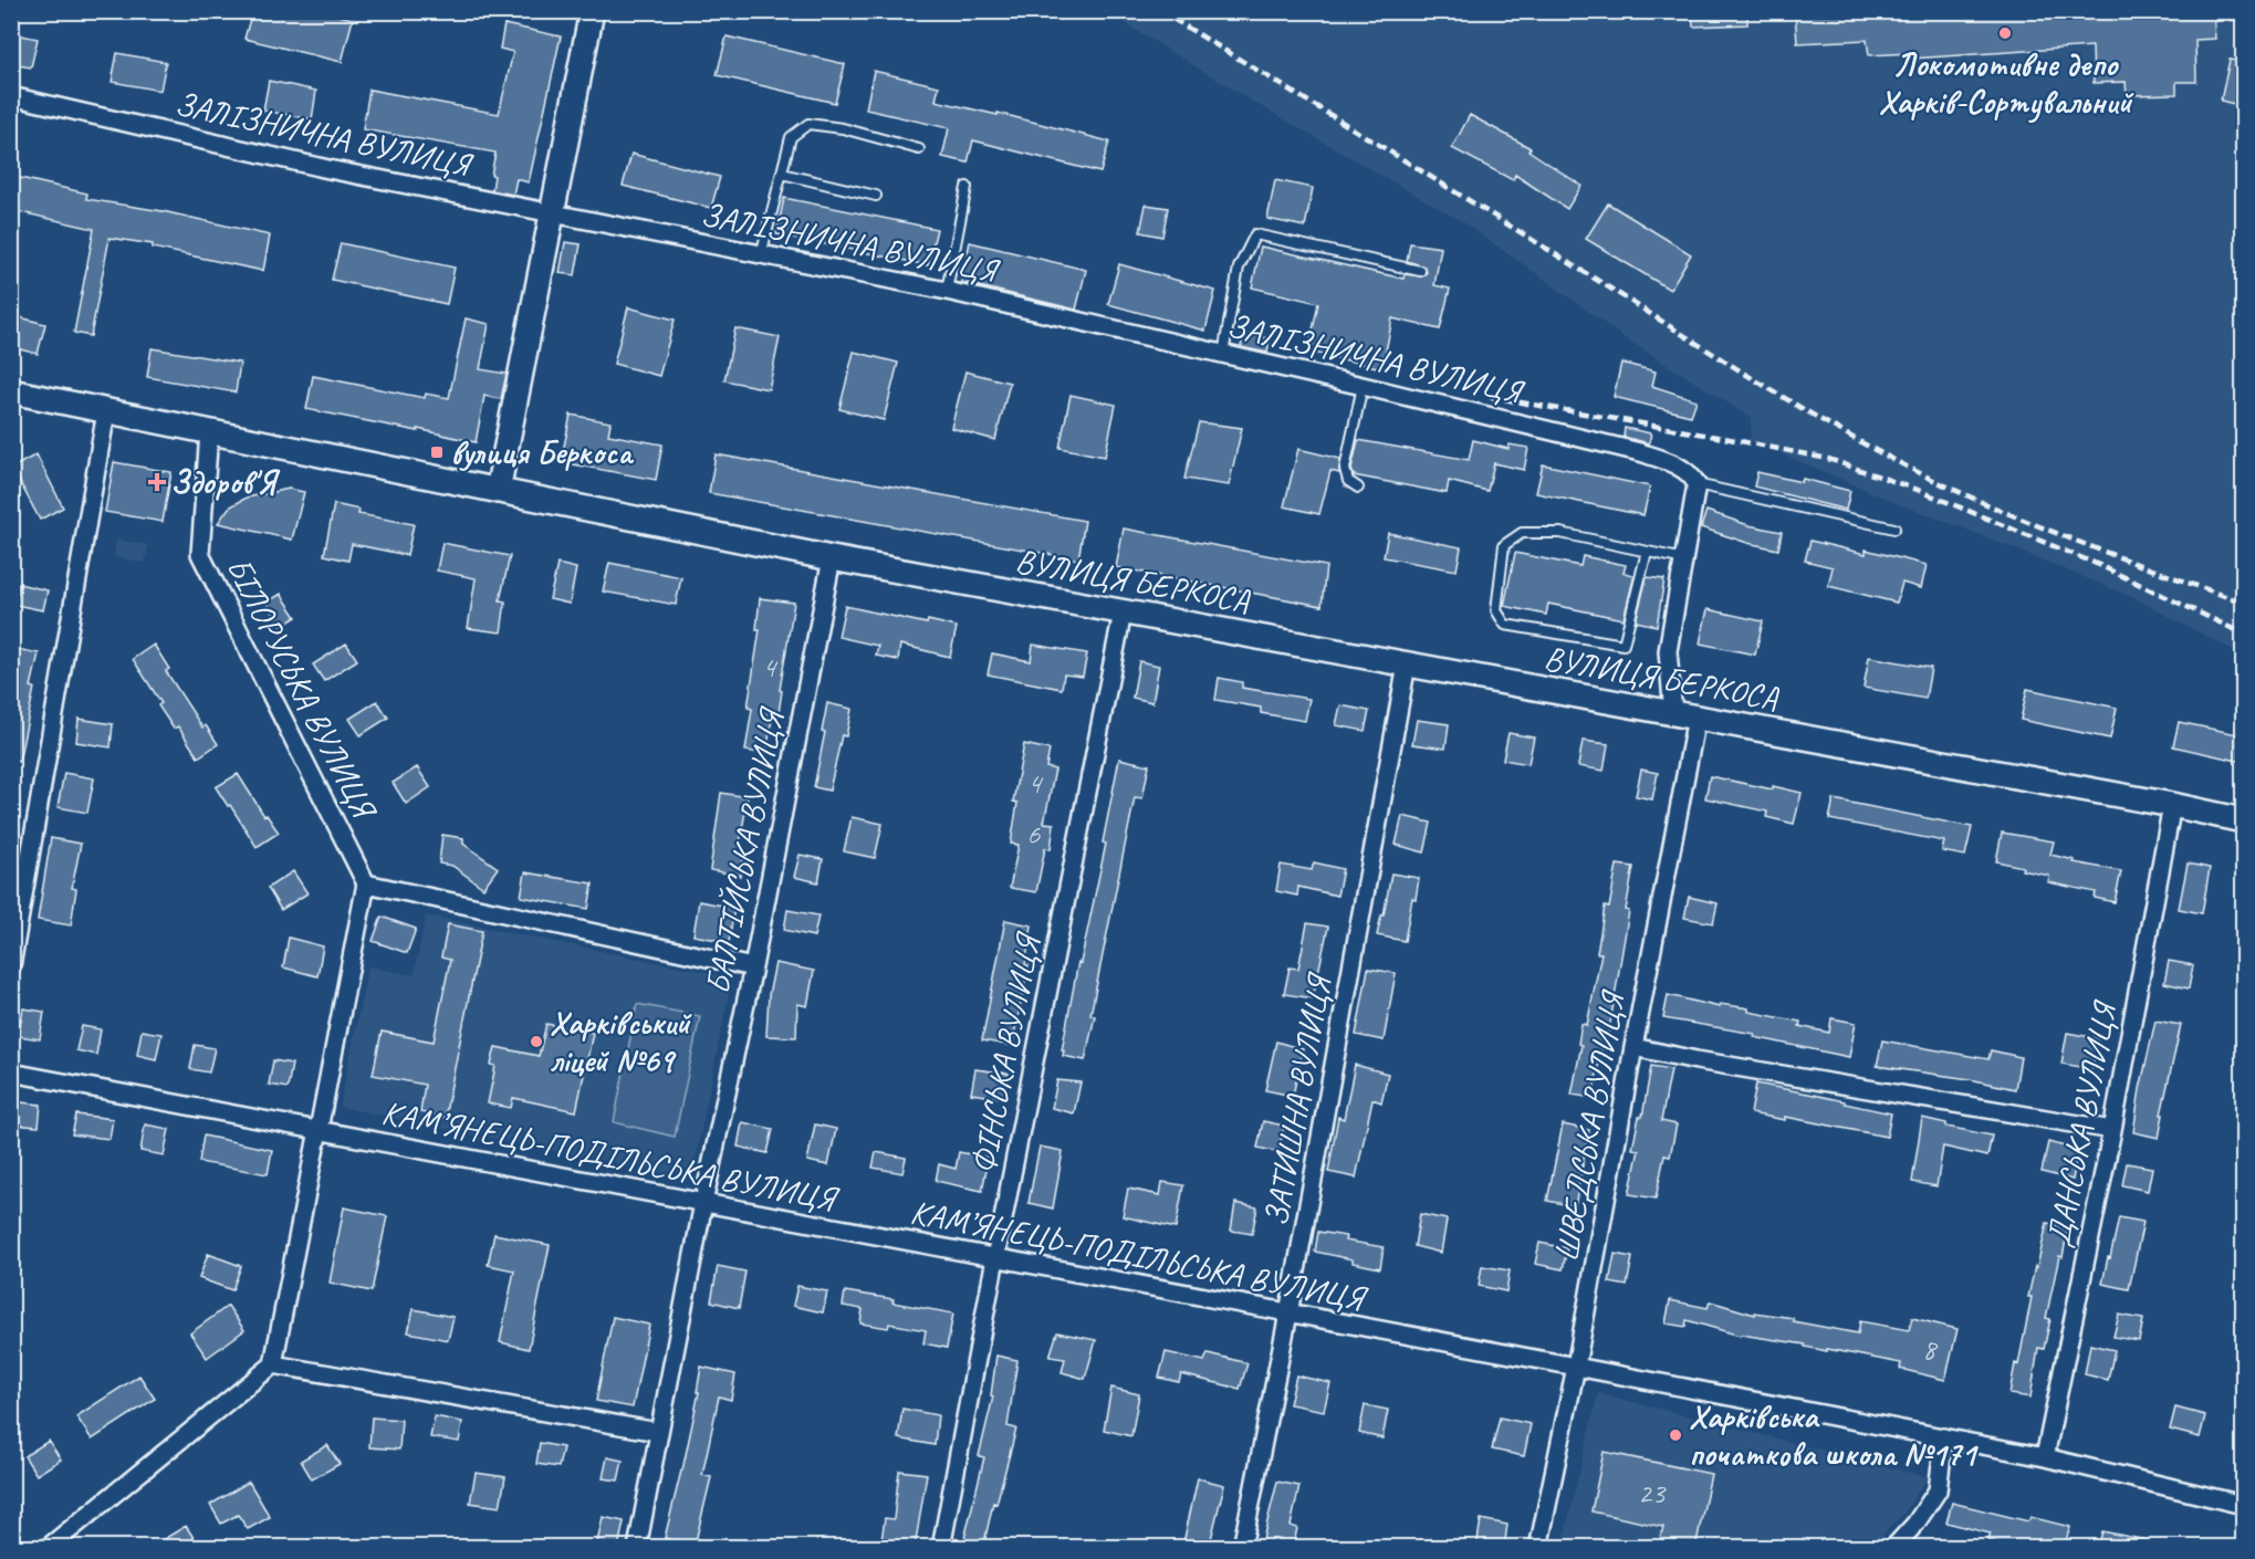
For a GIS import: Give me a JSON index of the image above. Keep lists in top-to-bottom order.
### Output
{
  "streets": {
    "street": [
      "ЗАЛІЗНИЧНА ВУЛИЦЯ",
      "ВУЛИЦЯ БЕРКОСА",
      "БІЛОРУСЬКА ВУЛИЦЯ",
      "БАЛТІЙСЬКА ВУЛИЦЯ",
      "ФІНСЬКА ВУЛИЦЯ",
      "ЗАТИШНА ВУЛИЦЯ",
      "ДАНСЬКА ВУЛИЦЯ",
      "ШВЕДСЬКА ВУЛИЦЯ",
      "КАМ’ЯНЕЦЬ-ПОДІЛЬСЬКА ВУЛИЦЯ"
    ]
  },
  "crossings": [
    ["ВУЛИЦЯ БЕРКОСА", "БІЛОРУСЬКА ВУЛИЦЯ"],
    ["ВУЛИЦЯ БЕРКОСА", "БАЛТІЙСЬКА ВУЛИЦЯ"],
    ["ВУЛИЦЯ БЕРКОСА", "ФІНСЬКА ВУЛИЦЯ"],
    ["ВУЛИЦЯ БЕРКОСА", "ЗАТИШНА ВУЛИЦЯ"],
    ["ВУЛИЦЯ БЕРКОСА", "ДАНСЬКА ВУЛИЦЯ"],
    ["ВУЛИЦЯ БЕРКОСА", "ШВЕДСЬКА ВУЛИЦЯ"],
    ["БАЛТІЙСЬКА ВУЛИЦЯ", "КАМ’ЯНЕЦЬ-ПОДІЛЬСЬКА ВУЛИЦЯ"],
    ["ФІНСЬКА ВУЛИЦЯ", "КАМ’ЯНЕЦЬ-ПОДІЛЬСЬКА ВУЛИЦЯ"],
    ["ЗАТИШНА ВУЛИЦЯ", "КАМ’ЯНЕЦЬ-ПОДІЛЬСЬКА ВУЛИЦЯ"],
    ["ДАНСЬКА ВУЛИЦЯ", "КАМ’ЯНЕЦЬ-ПОДІЛЬСЬКА ВУЛИЦЯ"],
    ["ШВЕДСЬКА ВУЛИЦЯ", "КАМ’ЯНЕЦЬ-ПОДІЛЬСЬКА ВУЛИЦЯ"]
  ],
  "places": {
    "other": ["Локомотивне депо Харків-Сортувальний", "Харківський ліцей №69", "Харківська початкова школа №171"],
    "transit": ["вулиця Беркоса"],
    "health": ["Здоров'Я"]
  },
  "house_numbers": [
    "4",
    "4",
    "6",
    "8",
    "23"
  ]
}
